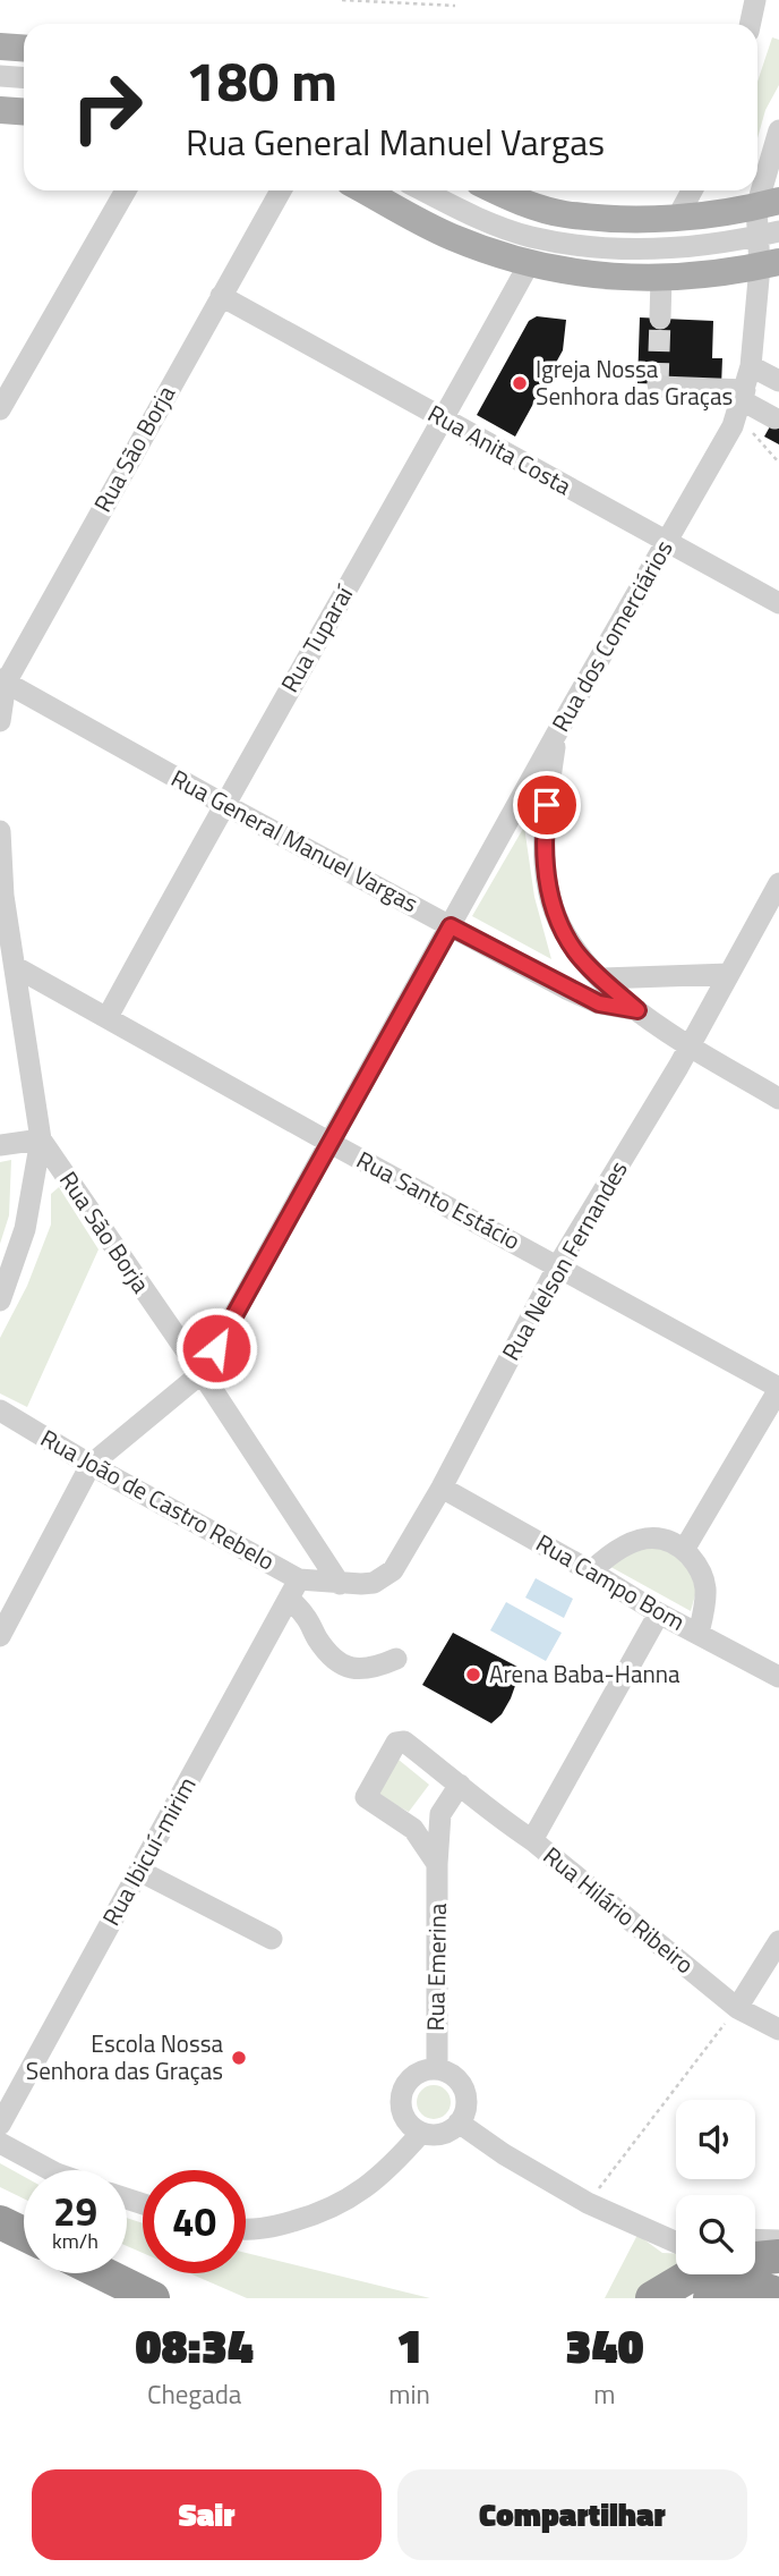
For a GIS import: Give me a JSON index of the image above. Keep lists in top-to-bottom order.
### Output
{
  "streets": {
    "street": [
      "Rua São Borja",
      "Rua Anita Costa",
      "Rua dos Comerciários",
      "Rua Tuparaí",
      "Rua General Manuel Vargas",
      "Rua Santo Estácio",
      "Rua Nelson Fernandes",
      "Rua João de Castro Rebelo",
      "Rua Campo Bom",
      "Rua Ibicuí-mirim",
      "Rua Hilário Ribeiro",
      "Rua Emerina"
    ]
  },
  "crossings": [
    ["Rua São Borja", "Rua Anita Costa"],
    ["Rua São Borja", "Rua dos Comerciários"],
    ["Rua São Borja", "Rua General Manuel Vargas"],
    ["Rua São Borja", "Rua Santo Estácio"],
    ["Rua São Borja", "Rua Nelson Fernandes"],
    ["Rua São Borja", "Rua João de Castro Rebelo"],
    ["Rua São Borja", "Rua Ibicuí-mirim"],
    ["Rua Anita Costa", "Rua dos Comerciários"],
    ["Rua Anita Costa", "Rua Tuparaí"],
    ["Rua dos Comerciários", "Rua General Manuel Vargas"],
    ["Rua dos Comerciários", "Rua Santo Estácio"],
    ["Rua dos Comerciários", "Rua João de Castro Rebelo"],
    ["Rua Tuparaí", "Rua General Manuel Vargas"],
    ["Rua Tuparaí", "Rua Santo Estácio"],
    ["Rua Santo Estácio", "Rua Nelson Fernandes"],
    ["Rua Nelson Fernandes", "Rua João de Castro Rebelo"],
    ["Rua Nelson Fernandes", "Rua Campo Bom"],
    ["Rua Nelson Fernandes", "Rua Ibicuí-mirim"],
    ["Rua João de Castro Rebelo", "Rua Ibicuí-mirim"],
    ["Rua Hilário Ribeiro", "Rua Emerina"]
  ],
  "places": ["Igreja Nossa Senhora das Graças", "Arena Baba-Hanna", "Escola Nossa Senhora das Graças"],
  "page": {
    "turn": ["180 m", "Rua General Manuel Vargas"],
    "speed": "29 km/h",
    "limit": "40",
    "eta": [
      "08:34",
      "Chegada",
      "1",
      "min",
      "340",
      "m"
    ],
    "buttons": ["Sair", "Compartilhar"]
  }
}
